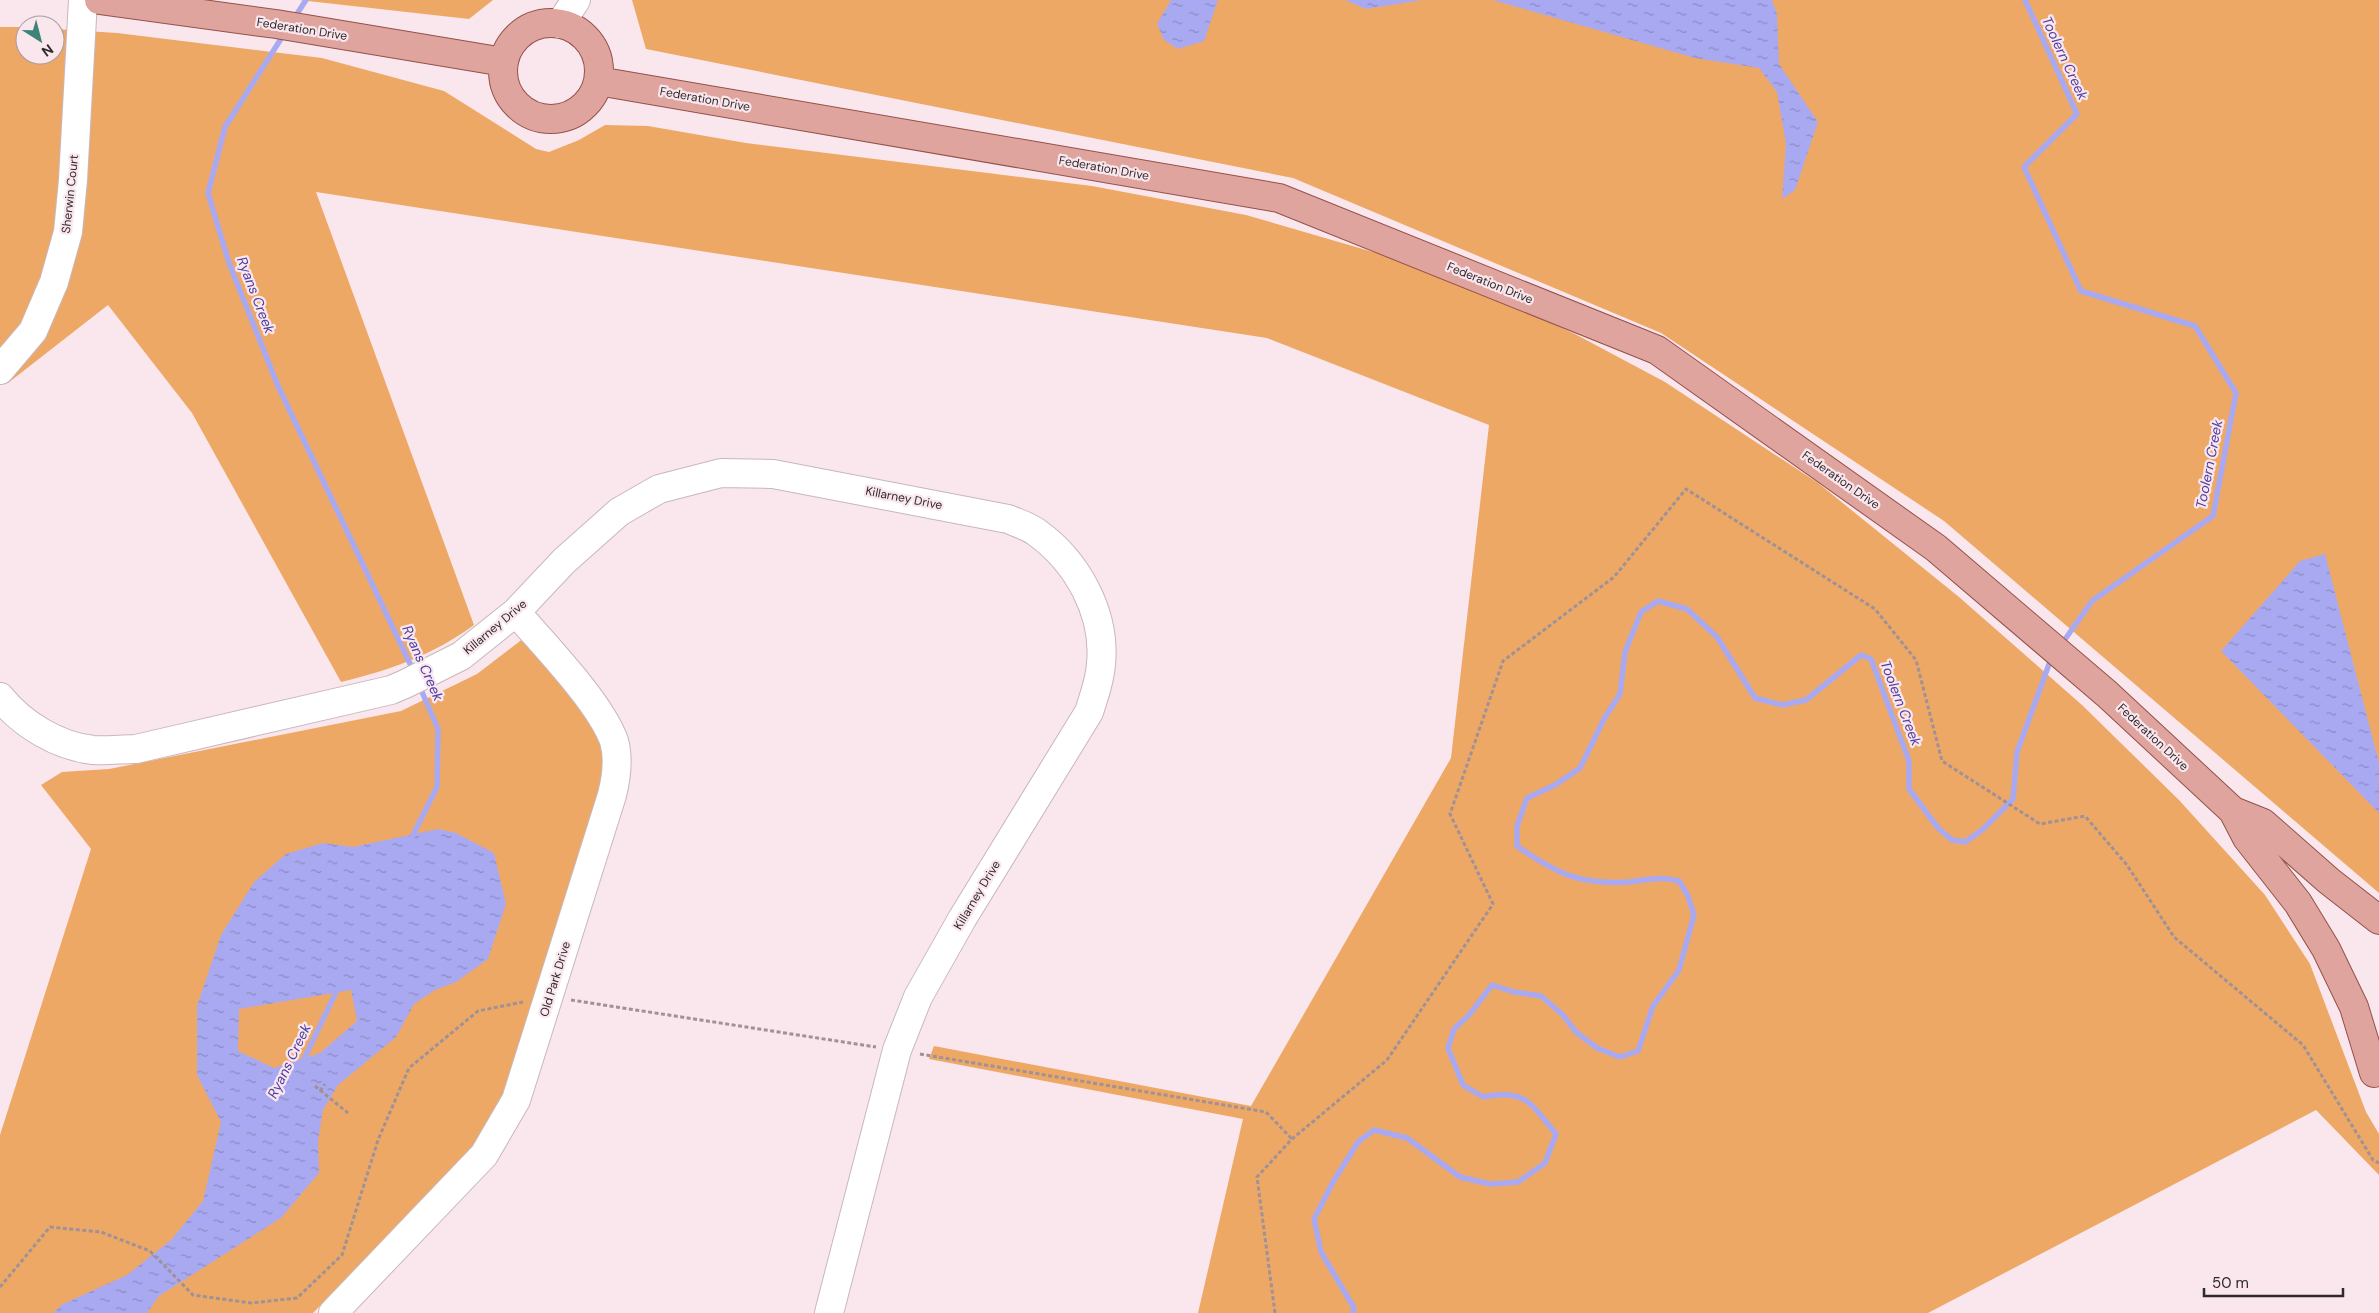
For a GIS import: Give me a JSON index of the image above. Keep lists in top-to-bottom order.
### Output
{
  "streets": {
    "main road": ["Federation Drive"],
    "street": ["Sherwin Court", "Killarney Drive", "Old Park Drive"]
  },
  "crossings": [
    ["Killarney Drive", "Old Park Drive"]
  ],
  "water": ["Toolern Creek", "Ryans Creek"],
  "scale_bar": "50 m",
  "north": "bottom right"
}
